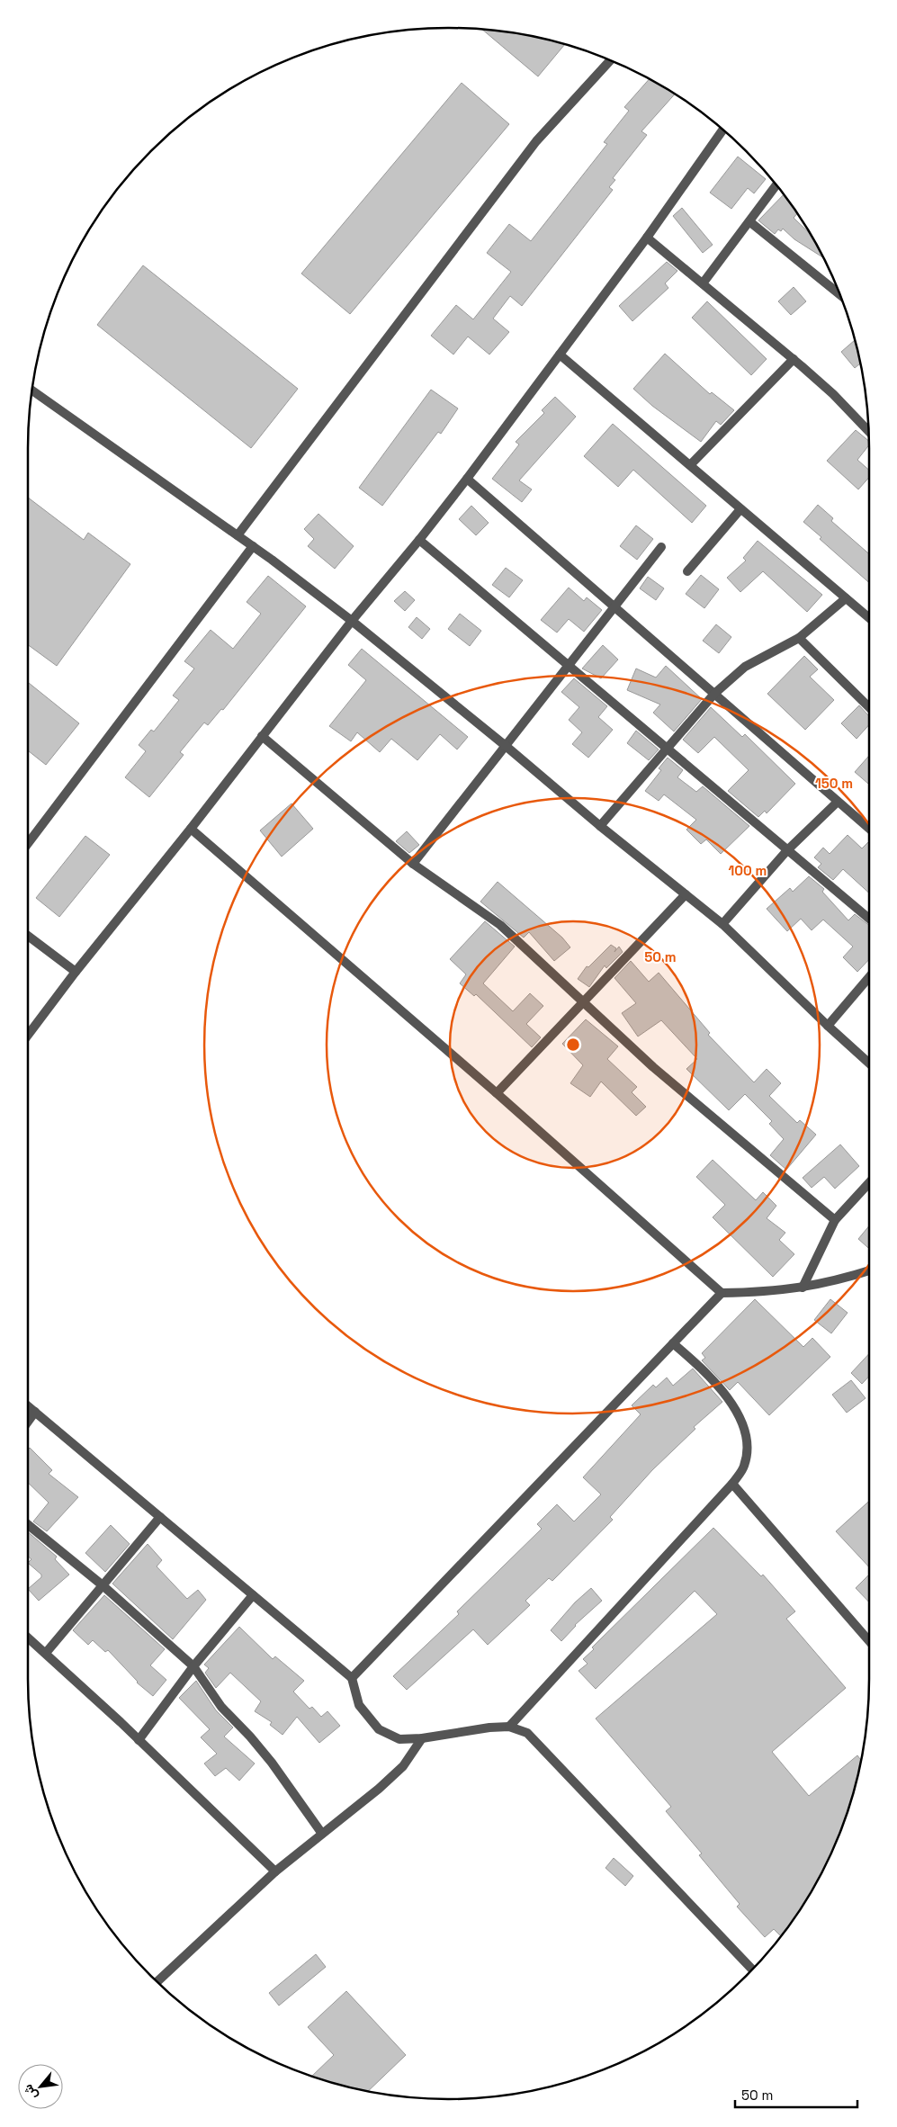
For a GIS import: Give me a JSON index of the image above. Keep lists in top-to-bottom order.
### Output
{
  "scale_bar": "50 m",
  "north": "bottom left",
  "rings": ["150 m", "100 m", "50 m"]
}
